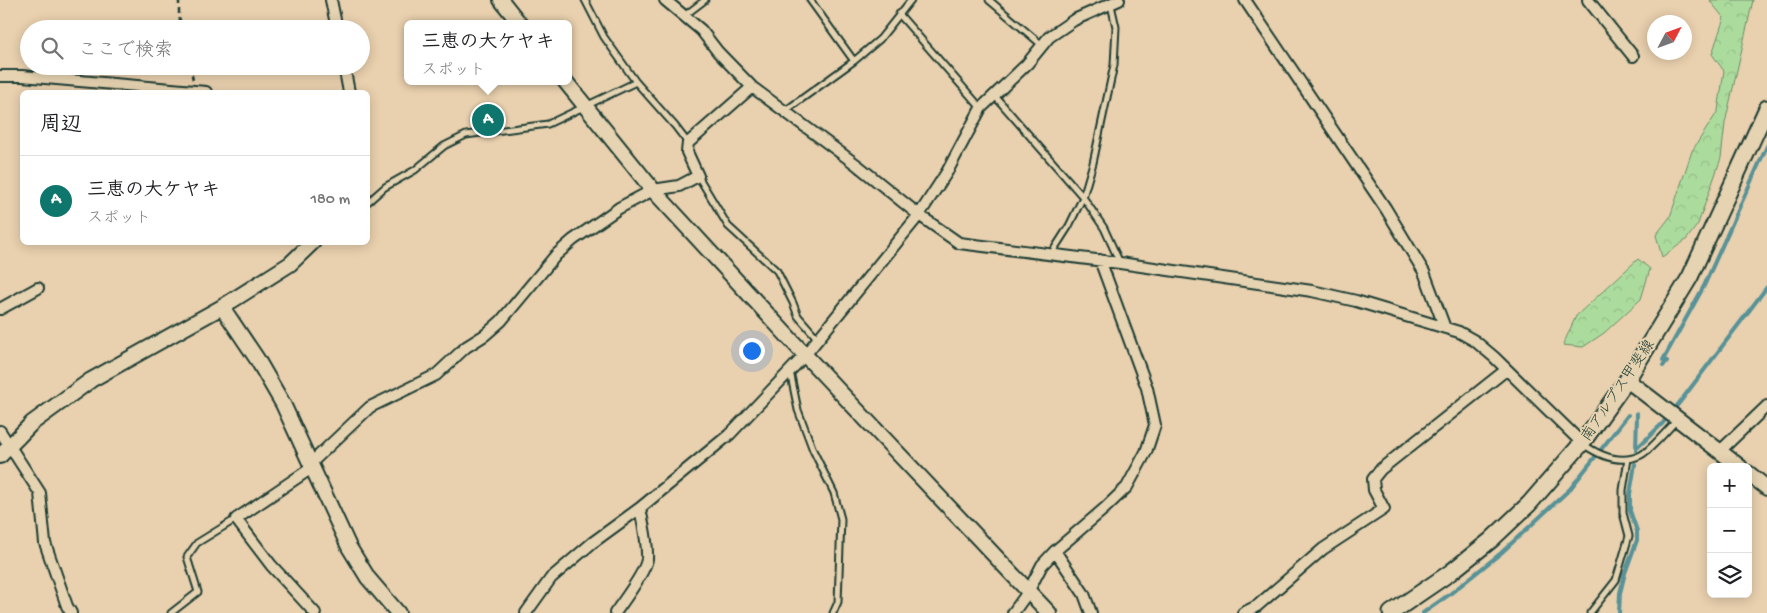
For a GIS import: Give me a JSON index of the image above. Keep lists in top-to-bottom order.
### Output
{
  "streets": {
    "main road": ["南アルプス甲斐線"]
  },
  "north": "top right",
  "page": {
    "popup": ["三恵の大ケヤキ", "スポット"],
    "search": "ここで検索",
    "heading": "周辺",
    "pins": "A",
    "list": [
      {
        "mark": "A",
        "name": "三恵の大ケヤキ",
        "note": "スポット",
        "value": "180 m"
      }
    ],
    "map_buttons": ["+", "−"]
  }
}
